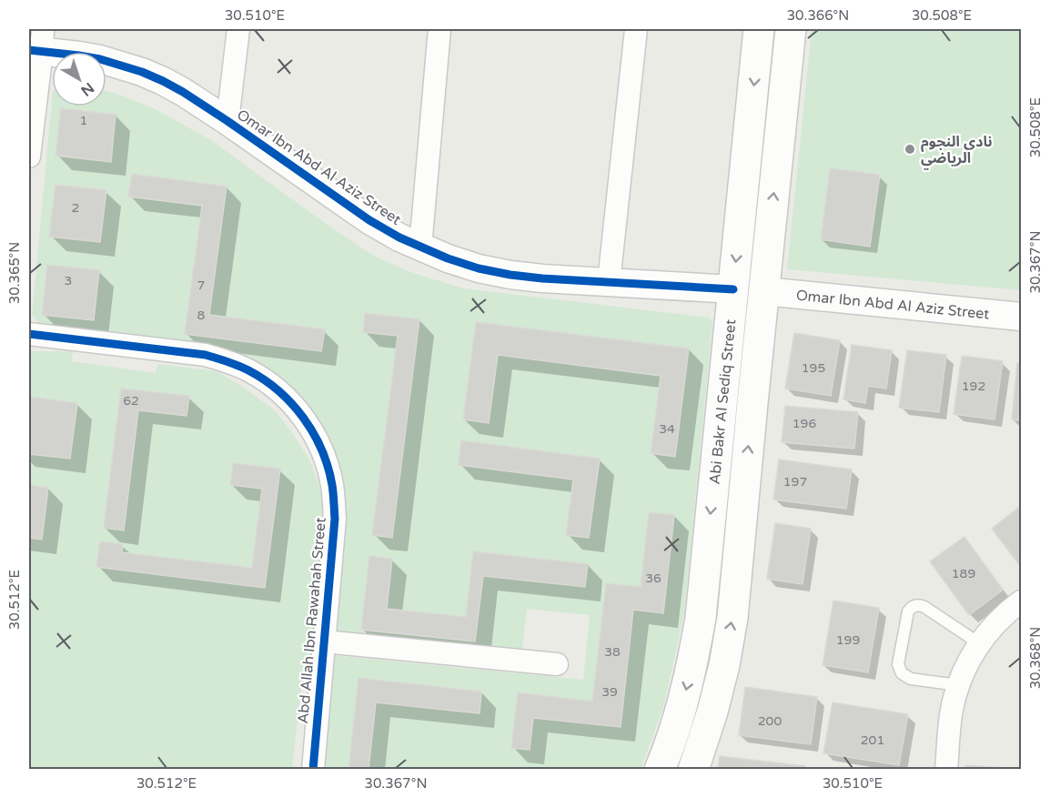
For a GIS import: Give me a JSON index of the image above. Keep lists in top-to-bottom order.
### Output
{
  "streets": {
    "main road": ["Abi Bakr Al Sediq Street"],
    "street": ["Omar Ibn Abd Al Aziz Street", "Abd Allah Ibn Rawahah Street"]
  },
  "crossings": [
    ["Omar Ibn Abd Al Aziz Street", "Abi Bakr Al Sediq Street"]
  ],
  "places": ["نادي النجوم الرياضي"],
  "house_numbers": [
    "1",
    "2",
    "3",
    "7",
    "8",
    "195",
    "192",
    "62",
    "196",
    "34",
    "197",
    "189",
    "36",
    "199",
    "38",
    "39",
    "200",
    "201"
  ],
  "north": "bottom right",
  "coordinates": [
    "30.510°E",
    "30.366°N",
    "30.508°E",
    "30.367°N",
    "30.365°N",
    "30.512°E",
    "30.368°N"
  ]
}
